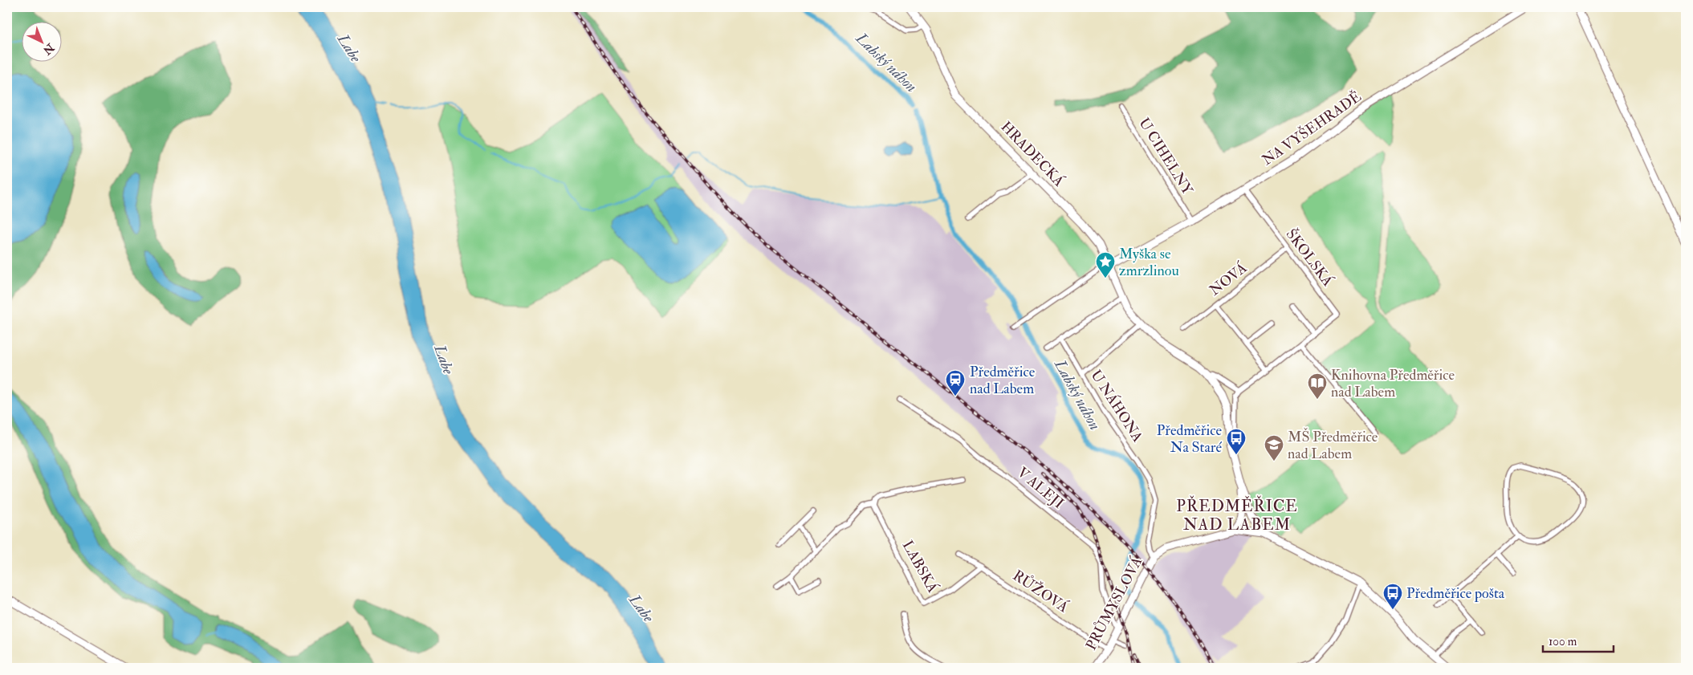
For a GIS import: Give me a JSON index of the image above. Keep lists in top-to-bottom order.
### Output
{
  "streets": {
    "street": [
      "NA VYŠEHRADĚ",
      "HRADECKÁ",
      "U CIHELNY",
      "ŠKOLSKÁ",
      "NOVÁ",
      "U NÁHONA",
      "V ALEJI",
      "LABSKÁ",
      "RŮŽOVÁ",
      "PRŮMYSLOVÁ"
    ]
  },
  "crossings": [
    ["NA VYŠEHRADĚ", "HRADECKÁ"],
    ["NA VYŠEHRADĚ", "U CIHELNY"],
    ["NA VYŠEHRADĚ", "ŠKOLSKÁ"],
    ["ŠKOLSKÁ", "NOVÁ"],
    ["U NÁHONA", "PRŮMYSLOVÁ"],
    ["V ALEJI", "PRŮMYSLOVÁ"],
    ["LABSKÁ", "RŮŽOVÁ"],
    ["RŮŽOVÁ", "PRŮMYSLOVÁ"]
  ],
  "districts": ["PŘEDMĚŘICE NAD LABEM"],
  "water": ["Labe", "Labský náhon"],
  "places": {
    "place": ["Myška se zmrzlinou"],
    "station": ["Předměřice nad Labem"],
    "library": ["Knihovna Předměřice nad Labem"],
    "bus stop": ["Předměřice Na Staré", "Předměřice pošta"],
    "school or university": ["MŠ Předměřice nad Labem"]
  },
  "scale_bar": "100 m",
  "north": "bottom right"
}
